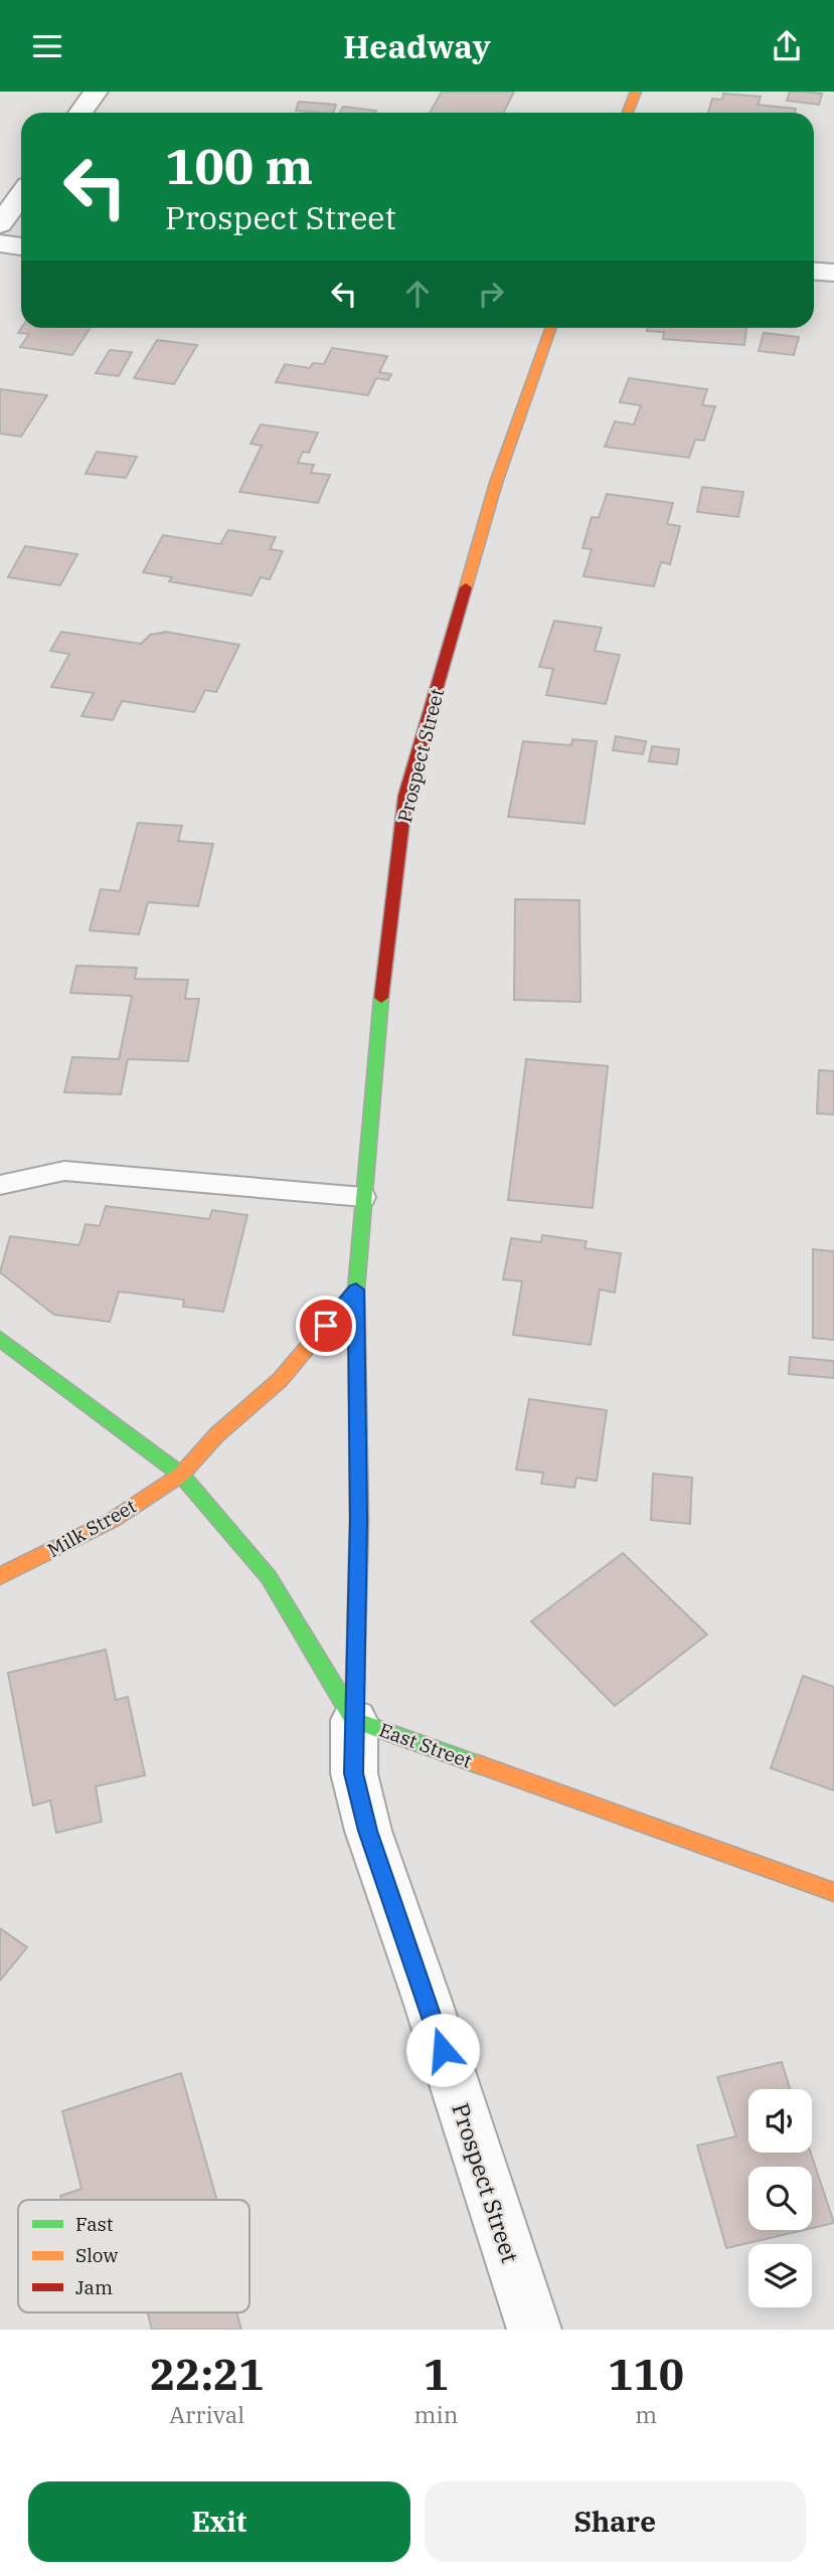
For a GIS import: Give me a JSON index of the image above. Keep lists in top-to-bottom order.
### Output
{
  "streets": {
    "street": ["Prospect Street", "Milk Street", "East Street"]
  },
  "crossings": [
    ["Prospect Street", "East Street"],
    ["Milk Street", "East Street"]
  ],
  "legend": ["Fast", "Slow", "Jam"],
  "page": {
    "header": "Headway",
    "turn": ["100 m", "Prospect Street"],
    "eta": [
      "22:21",
      "Arrival",
      "1",
      "min",
      "110",
      "m"
    ],
    "buttons": ["Exit", "Share"]
  }
}
